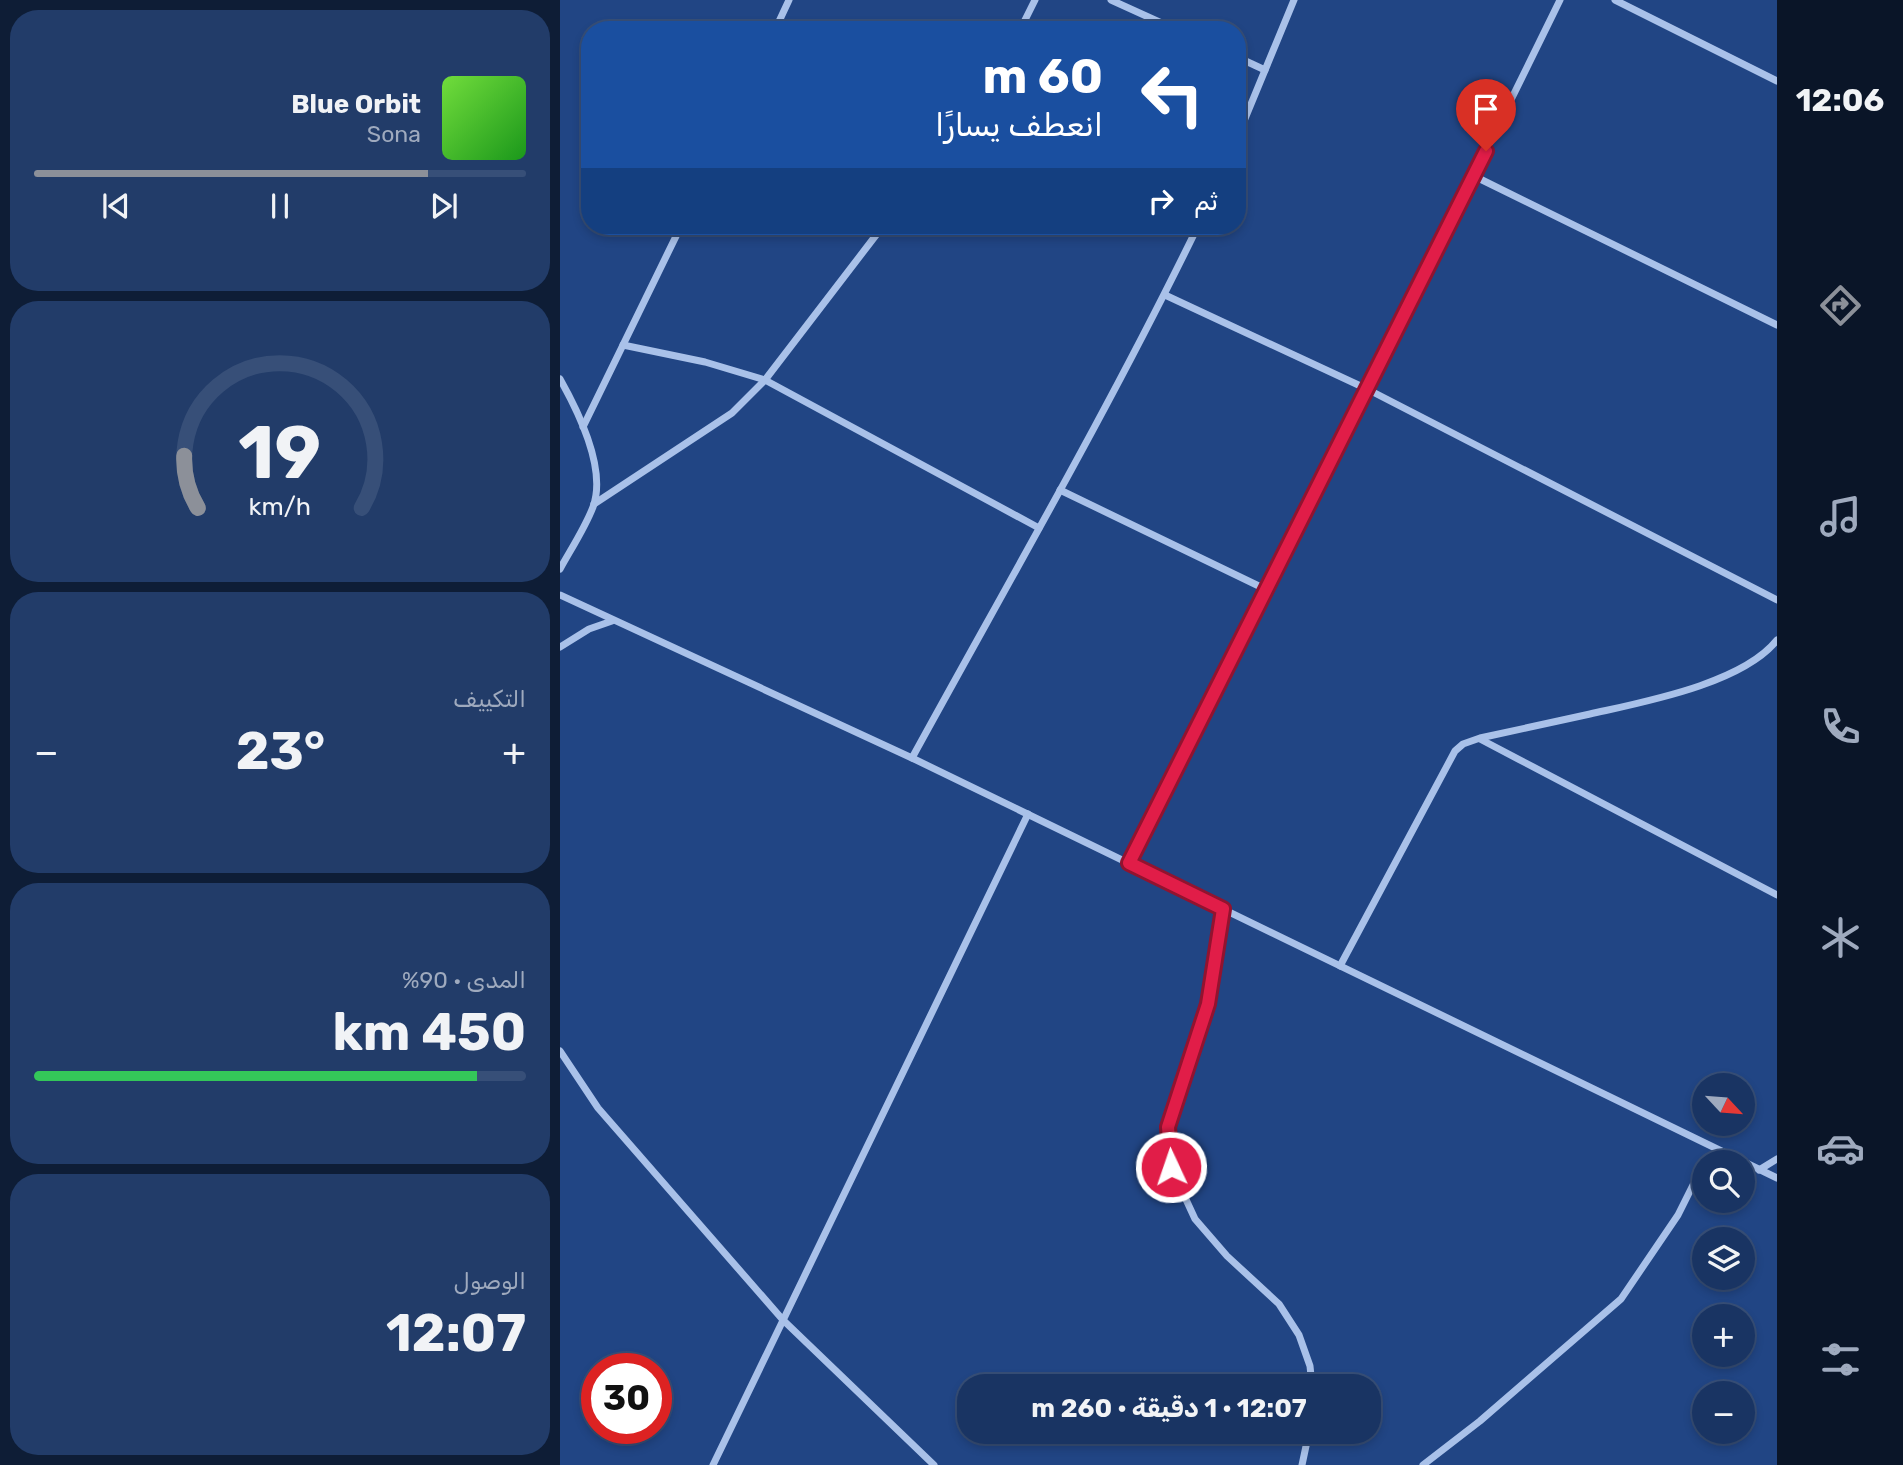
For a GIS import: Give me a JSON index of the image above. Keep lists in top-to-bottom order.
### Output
{
  "north": "bottom right",
  "page": {
    "tabs": "12:06",
    "turn": ["60 m", "انعطف يسارًا"],
    "song": ["Blue Orbit", "Sona"],
    "then": "ثم",
    "tile": [
      "التكييف",
      ["المدى · 90%", "450 km"],
      ["الوصول", "12:07"]
    ],
    "heat": ["−", "23°", "+"],
    "map_buttons": ["+", "−"],
    "limit": "30",
    "trip": "12:07 · 1 دقيقة · 260 m",
    "gauge": ["19", "km/h"]
  }
}
